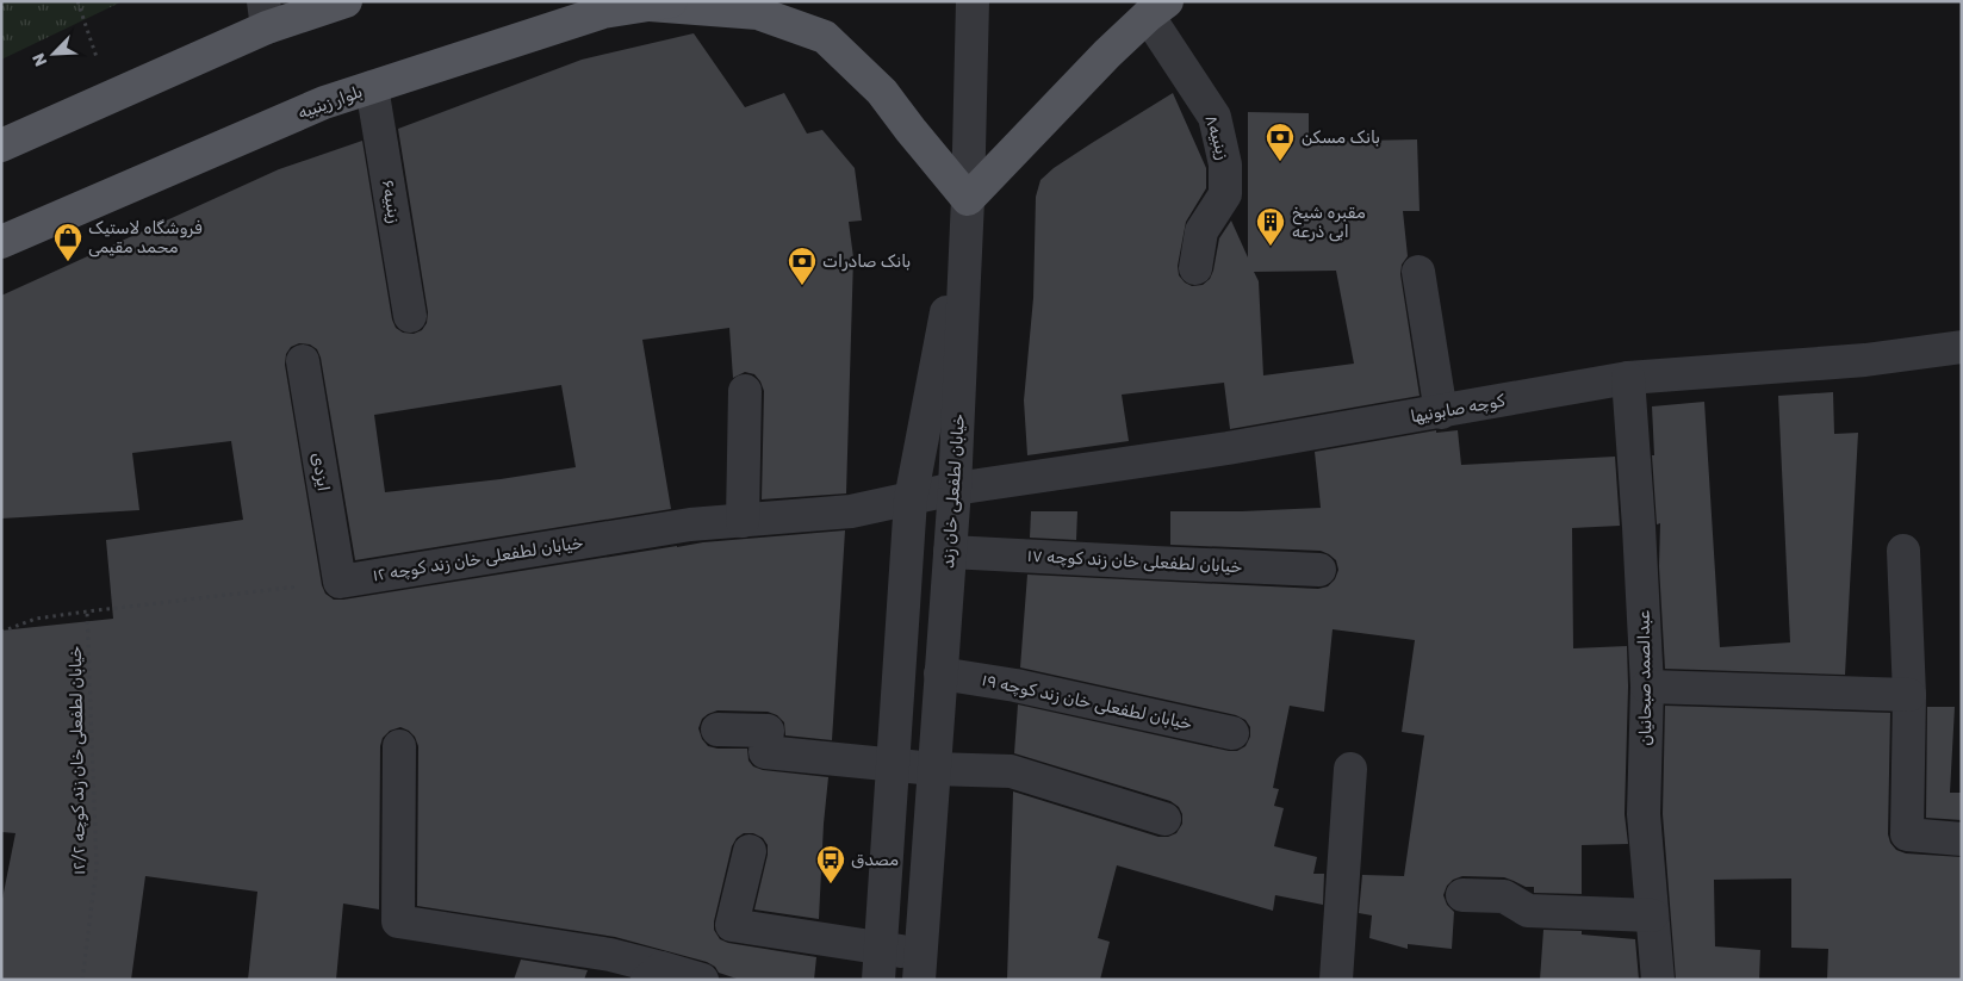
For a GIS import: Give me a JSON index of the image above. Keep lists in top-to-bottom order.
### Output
{
  "streets": {
    "main road": ["بلوار زینبیه"],
    "street": [
      "زینبیه۸",
      "۶زینبیه",
      "کوچه صابونیها",
      "ایزدی",
      "خیابان لطفعلی خان زند",
      "خیابان لطفعلی خان زند کوچه ۱۲",
      "خیابان لطفعلی خان زند کوچه ۱۷",
      "عبدالصمد صبحانیان",
      "خیابان لطفعلی خان زند کوچه ۱۹"
    ],
    "path": ["خیابان لطفعلی خان زند کوچه ۱۲/۲"]
  },
  "crossings": [
    ["بلوار زینبیه", "۶زینبیه"],
    ["بلوار زینبیه", "خیابان لطفعلی خان زند"],
    ["کوچه صابونیها", "خیابان لطفعلی خان زند"],
    ["کوچه صابونیها", "خیابان لطفعلی خان زند کوچه ۱۲"],
    ["کوچه صابونیها", "عبدالصمد صبحانیان"],
    ["ایزدی", "خیابان لطفعلی خان زند کوچه ۱۲"],
    ["خیابان لطفعلی خان زند", "خیابان لطفعلی خان زند کوچه ۱۲"],
    ["خیابان لطفعلی خان زند", "خیابان لطفعلی خان زند کوچه ۱۷"],
    ["خیابان لطفعلی خان زند", "خیابان لطفعلی خان زند کوچه ۱۹"]
  ],
  "places": {
    "bank": ["بانک مسکن", "بانک صادرات"],
    "building": ["مقبره شیخ ابی ذرعه"],
    "shop": ["فروشگاه لاستیک محمد مقیمی"],
    "bus stop": ["مصدق"]
  },
  "north": "bottom left"
}
